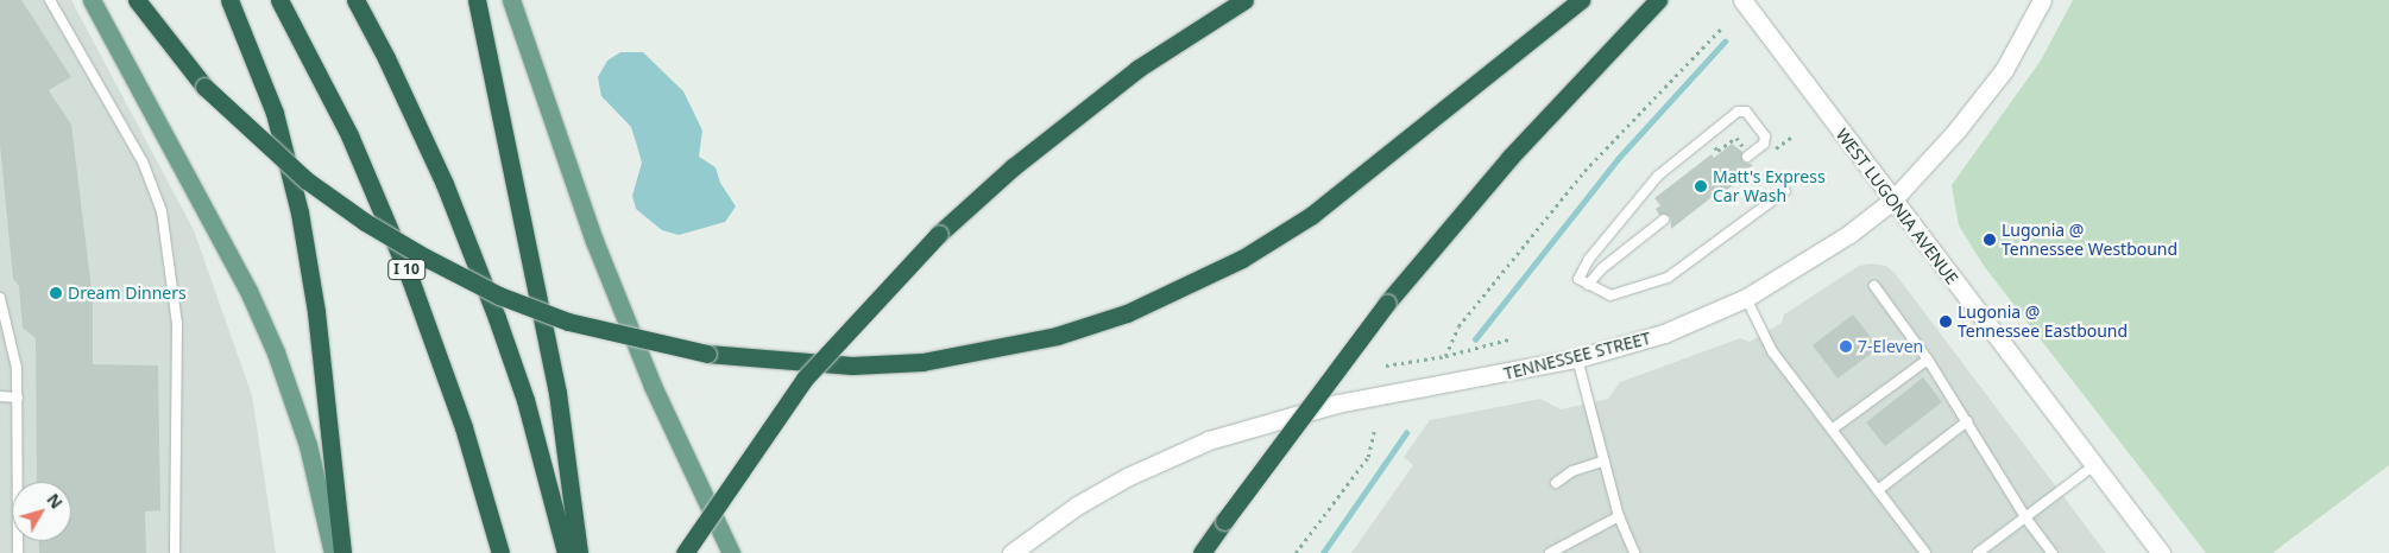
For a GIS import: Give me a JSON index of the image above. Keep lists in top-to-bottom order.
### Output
{
  "streets": {
    "highway": ["I 10"],
    "main road": ["WEST LUGONIA AVENUE", "TENNESSEE STREET"]
  },
  "crossings": [
    ["WEST LUGONIA AVENUE", "TENNESSEE STREET"]
  ],
  "places": [
    "Matt's Express Car Wash",
    "Lugonia @ Tennessee Westbound",
    "Dream Dinners",
    "Lugonia @ Tennessee Eastbound",
    "7-Eleven"
  ],
  "north": "top right"
}
